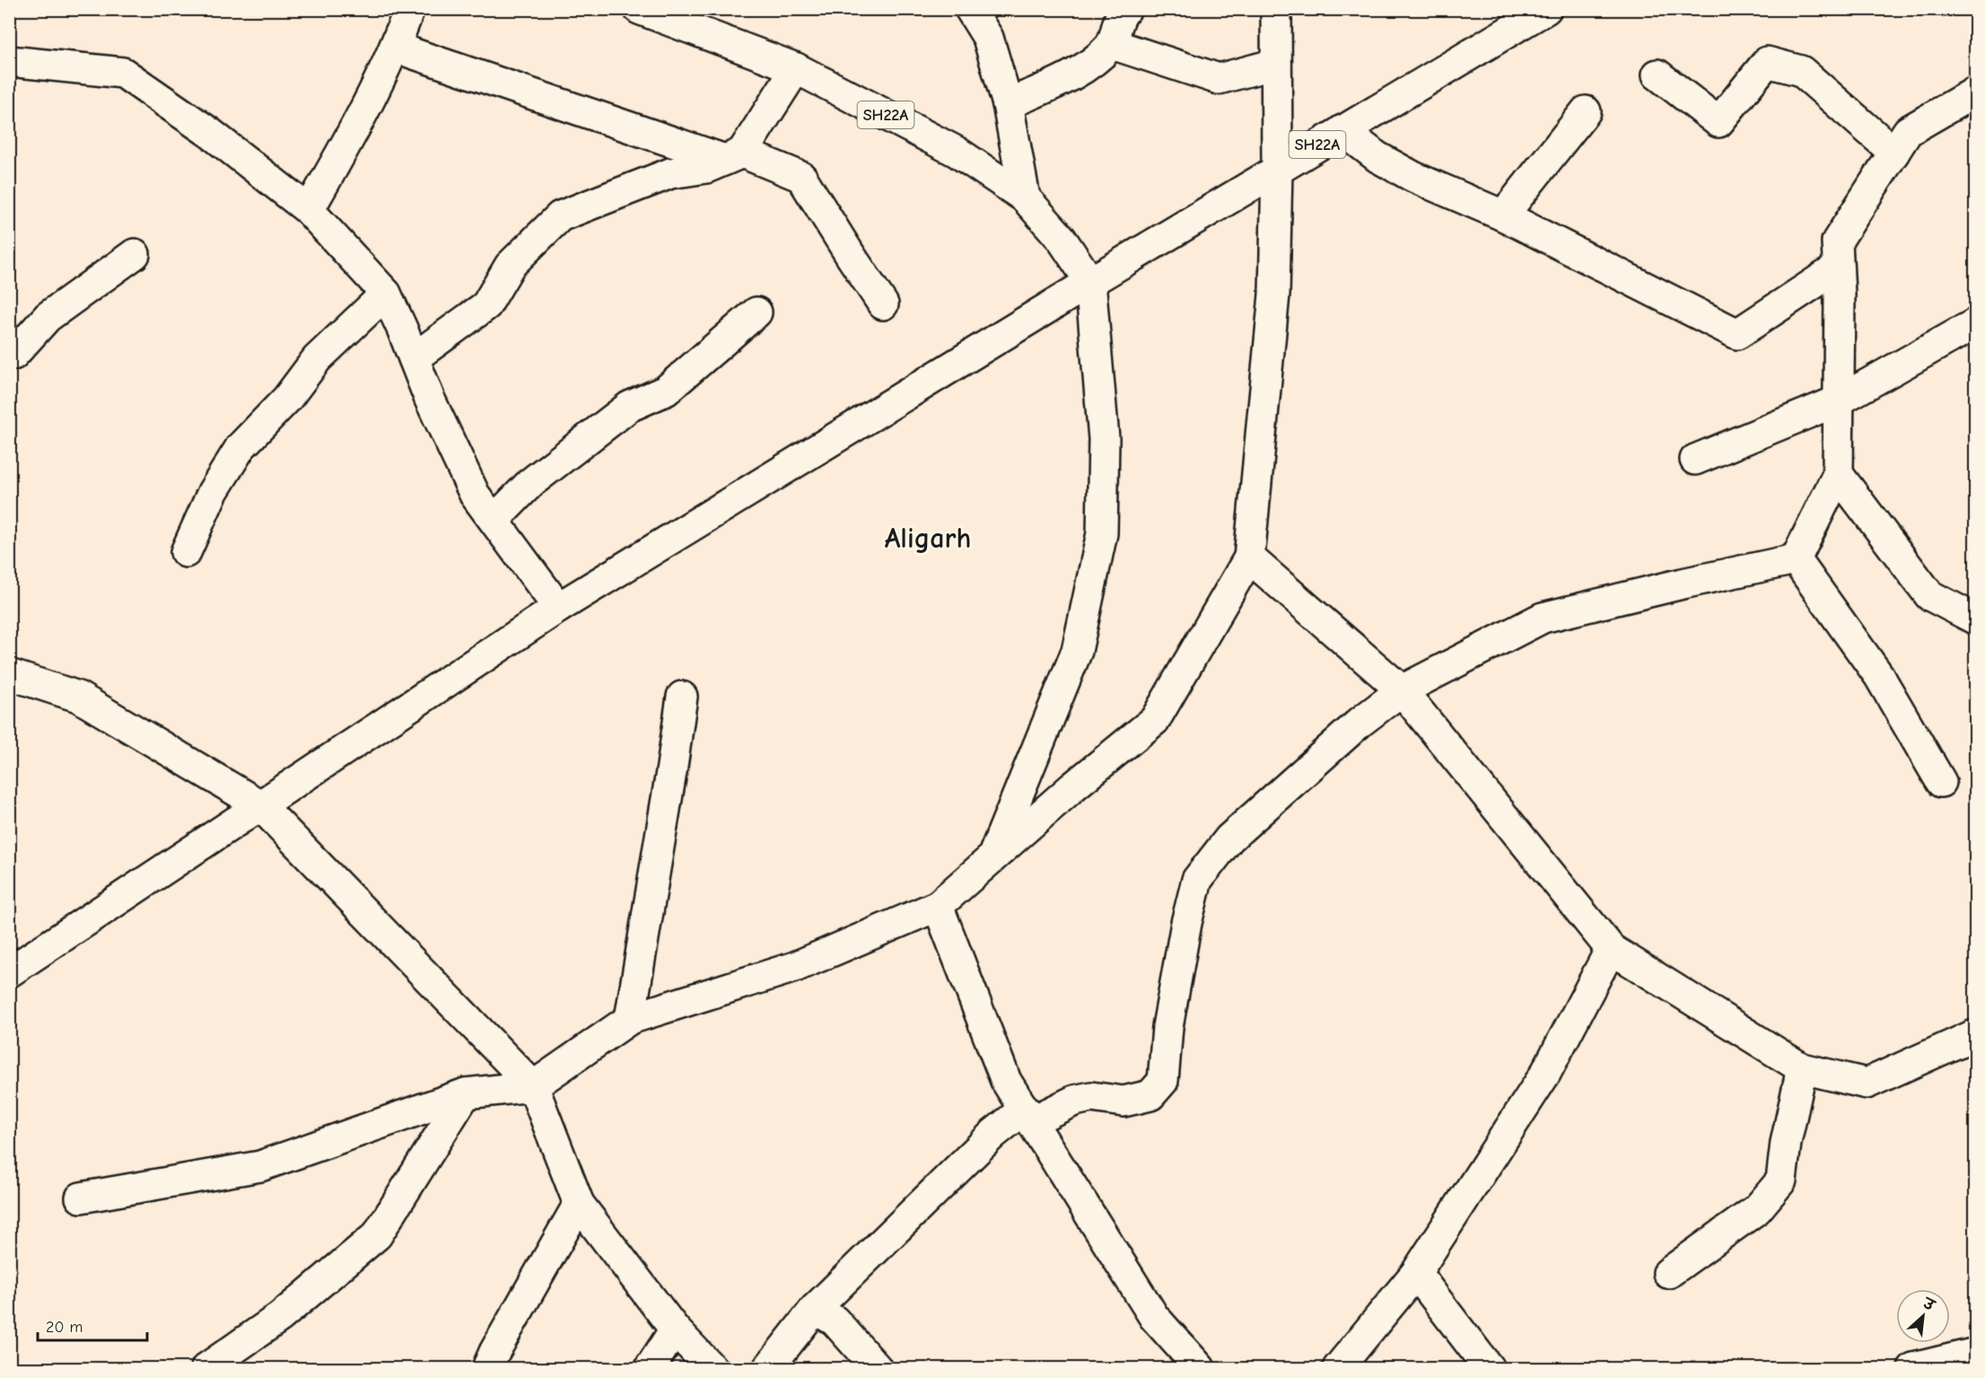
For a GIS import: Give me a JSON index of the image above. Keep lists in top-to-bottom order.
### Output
{
  "streets": {
    "street": ["SH22A"]
  },
  "districts": ["Aligarh"],
  "scale_bar": "20 m",
  "north": "top right"
}
